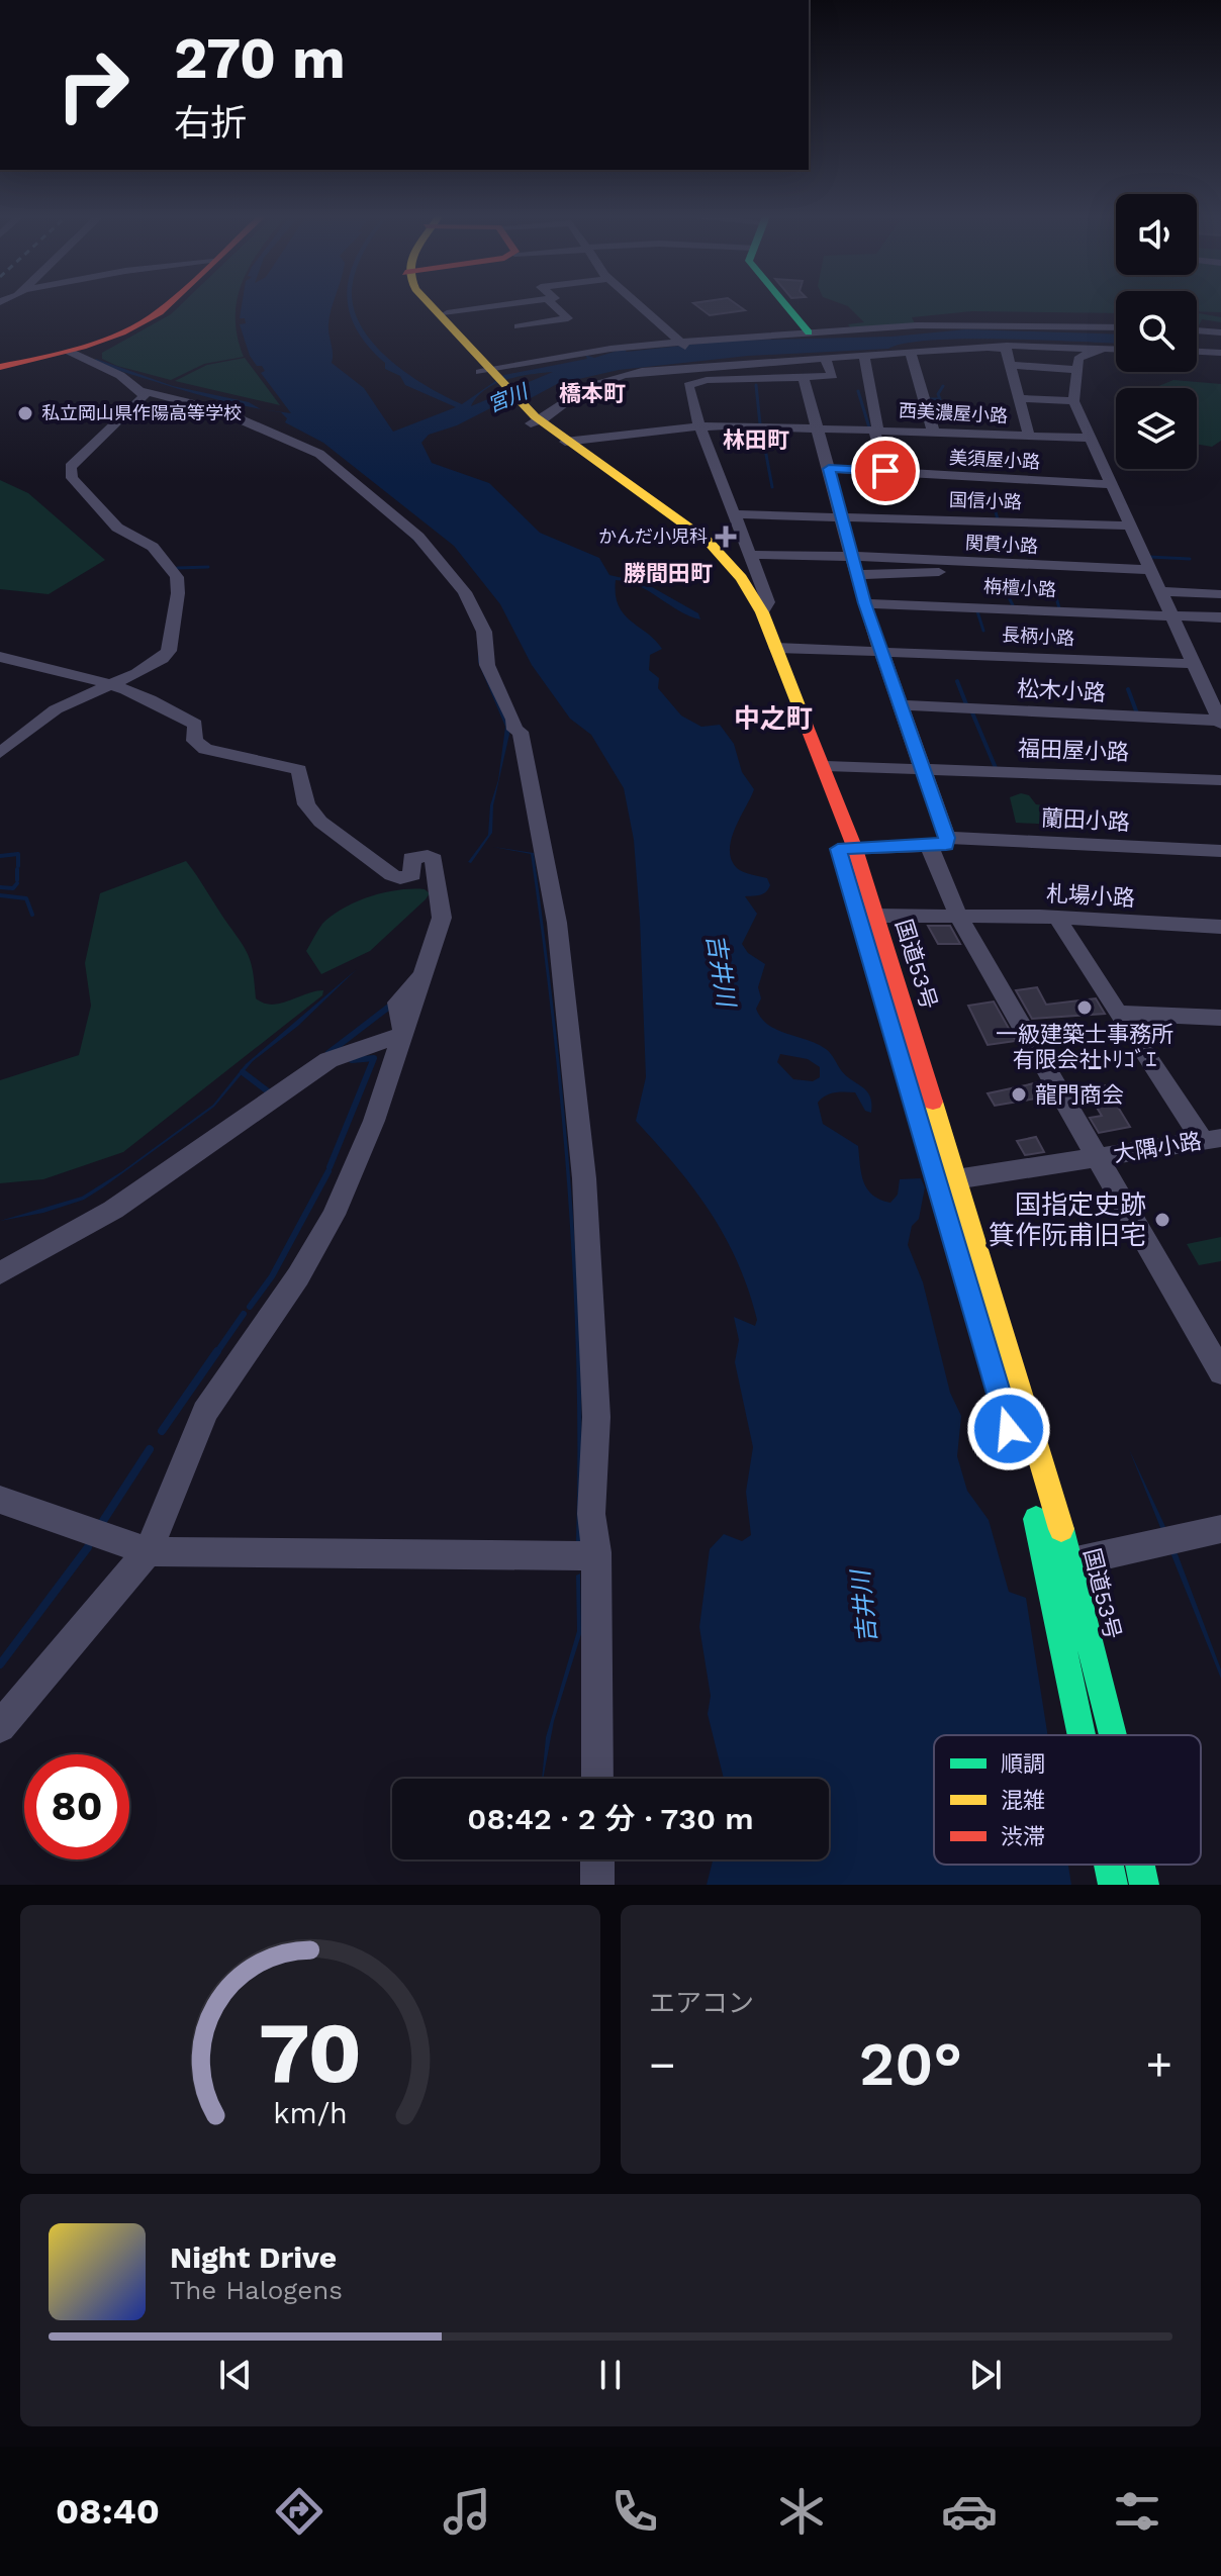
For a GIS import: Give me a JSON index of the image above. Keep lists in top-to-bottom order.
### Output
{
  "streets": {
    "main road": ["国道53号"],
    "street": [
      "西美濃屋小路",
      "美須屋小路",
      "国信小路",
      "関貫小路",
      "栴檀小路",
      "長柄小路",
      "松木小路",
      "福田屋小路",
      "蘭田小路",
      "札場小路",
      "大隅小路"
    ]
  },
  "crossings": [
    ["西美濃屋小路", "国道53号"],
    ["長柄小路", "国道53号"],
    ["福田屋小路", "国道53号"],
    ["蘭田小路", "国道53号"],
    ["札場小路", "国道53号"],
    ["国道53号", "大隅小路"]
  ],
  "districts": [
    "橋本町",
    "林田町",
    "勝間田町",
    "中之町"
  ],
  "water": ["宮川", "吉井川"],
  "places": {
    "other": [
      "私立岡山県作陽高等学校",
      "一級建築士事務所 有限会社ﾄﾘｺﾞｴ",
      "龍門商会",
      "国指定史跡 箕作阮甫旧宅"
    ],
    "health": ["かんだ小児科"]
  },
  "legend": ["順調", "混雑", "渋滞"],
  "page": {
    "turn": ["270 m", "右折"],
    "limit": "80",
    "trip": "08:42 · 2 分 · 730 m",
    "tile": "エアコン",
    "heat": ["−", "20°", "+"],
    "song": ["Night Drive", "The Halogens"],
    "tabs": "08:40",
    "gauge": ["70", "km/h"]
  }
}
